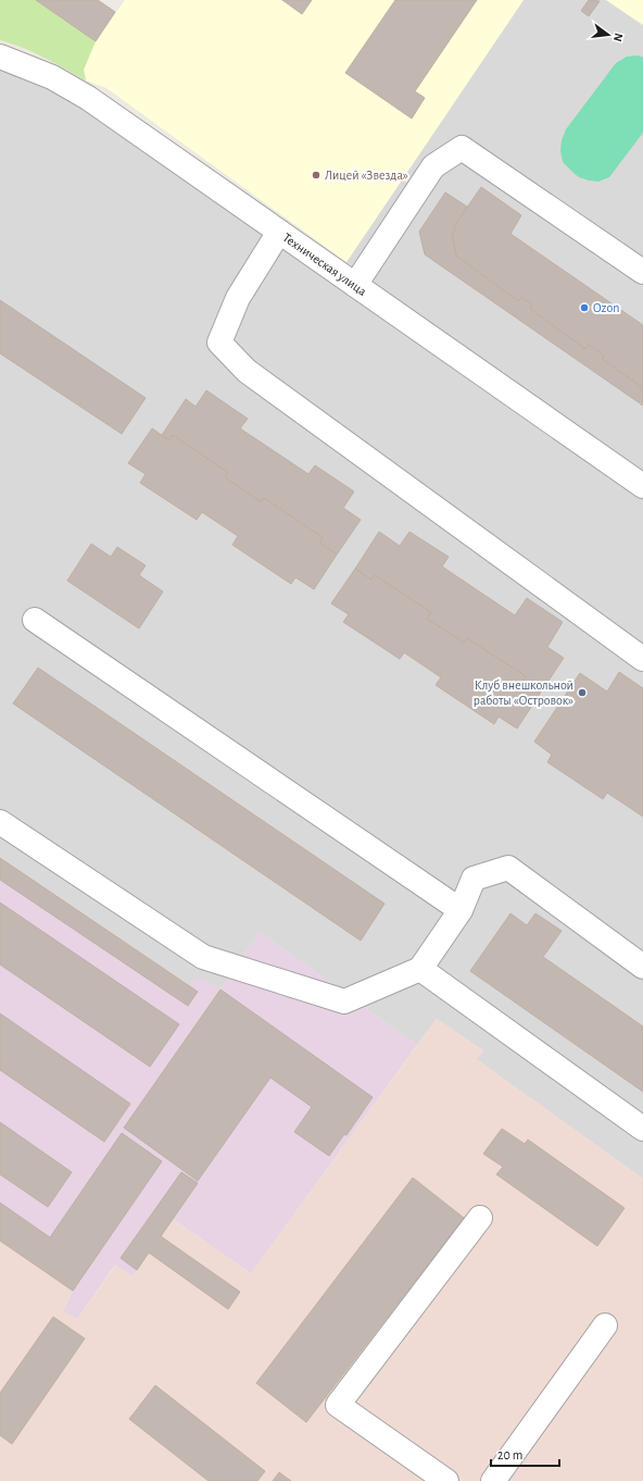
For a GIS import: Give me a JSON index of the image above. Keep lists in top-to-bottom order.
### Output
{
  "streets": {
    "street": ["Техническая улица"]
  },
  "places": ["Лицей «Звезда»", "Ozon", "Клуб внешкольной работы «Островок»"],
  "scale_bar": "20 m",
  "north": "right"
}
